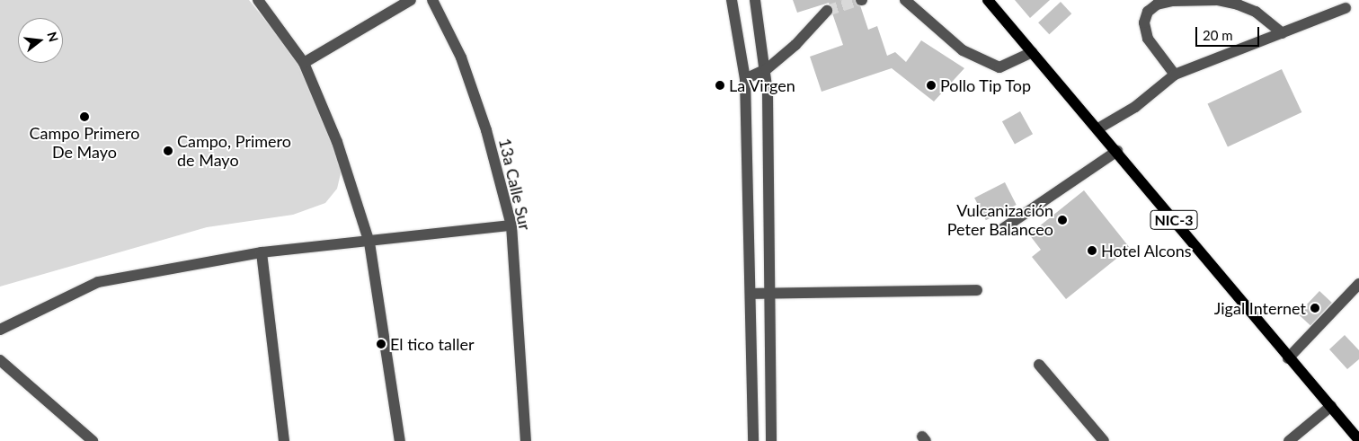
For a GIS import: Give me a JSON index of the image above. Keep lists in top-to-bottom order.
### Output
{
  "streets": {
    "main road": ["NIC-3"],
    "street": ["13a Calle Sur"]
  },
  "places": [
    "La Virgen",
    "Pollo Tip Top",
    "Campo Primero De Mayo",
    "Campo, Primero de Mayo",
    "Vulcanización Peter Balanceo",
    "Hotel Alcons",
    "Jigal Internet",
    "El tico taller"
  ],
  "scale_bar": "20 m",
  "north": "right"
}
